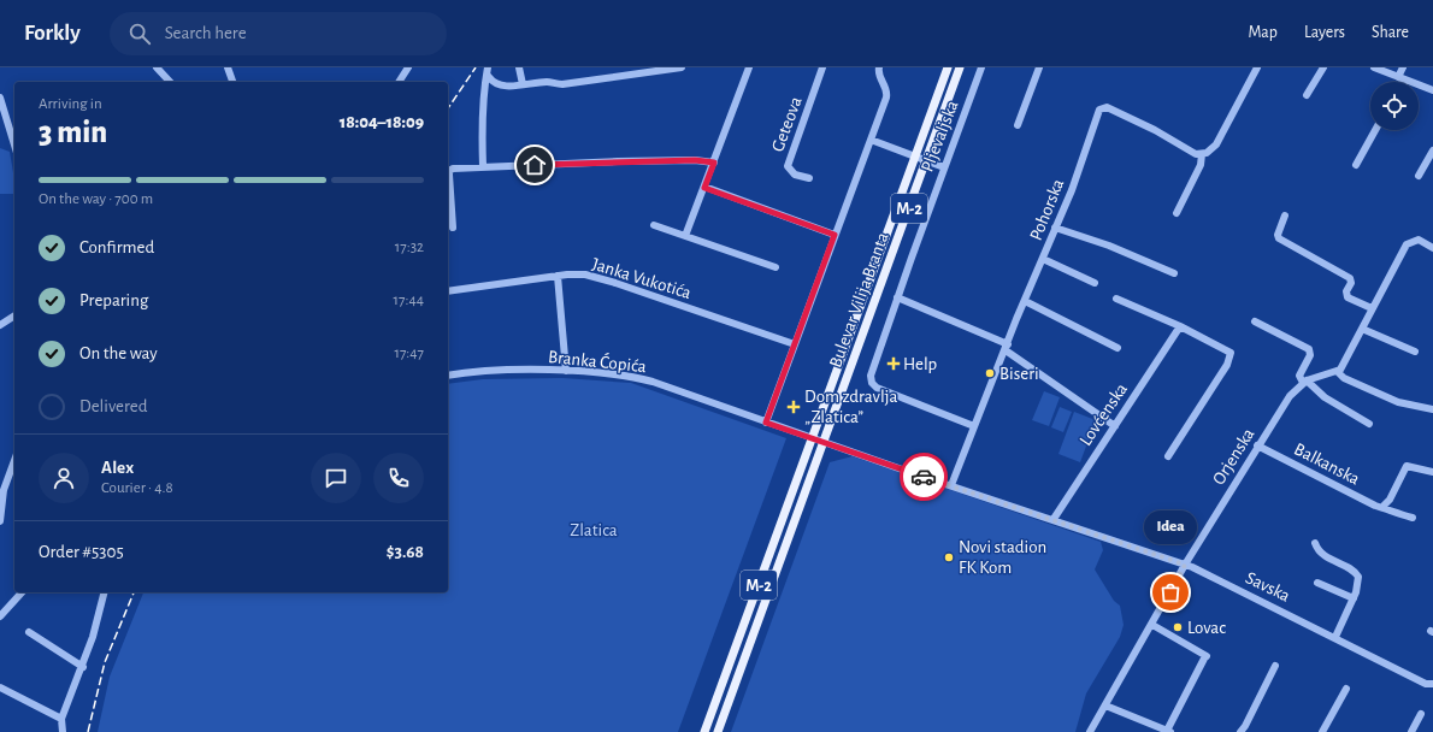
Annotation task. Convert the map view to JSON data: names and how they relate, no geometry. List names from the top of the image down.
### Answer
{
  "streets": {
    "main road": ["M-2", "Bulevar Vilija Branta"],
    "street": [
      "Geteova",
      "Pljevaljska",
      "Pohorska",
      "Janka Vukotića",
      "Branka Ćopića",
      "Lovćenska",
      "Orjenska",
      "Balkanska",
      "Savska"
    ]
  },
  "crossings": [
    ["Pljevaljska", "Pohorska"],
    ["Pohorska", "Branka Ćopića"],
    ["Bulevar Vilija Branta", "Branka Ćopića"],
    ["Branka Ćopića", "Lovćenska"],
    ["Branka Ćopića", "Savska"],
    ["Lovćenska", "Savska"],
    ["Orjenska", "Balkanska"],
    ["Orjenska", "Savska"]
  ],
  "parks": ["Zlatica"],
  "places": {
    "health": ["Help", "Dom zdravlja „Zlatica”"],
    "other": [
      "Biseri",
      "Novi stadion FK Kom",
      "Idea",
      "Lovac"
    ]
  },
  "page": {
    "header": "Forkly",
    "search": "Search here",
    "nav": ["Map", "Layers", "Share"],
    "heading": ["3 min", "Arriving in", "18:04–18:09"],
    "panel": [
      "Alex",
      "Courier · 4.8",
      "Order #5305",
      "$3.68"
    ],
    "bar": "On the way · 700 m",
    "list": [
      ["Confirmed", "17:32"],
      ["Preparing", "17:44"],
      ["On the way", "17:47"],
      "Delivered"
    ],
    "bubble": "Idea"
  }
}
